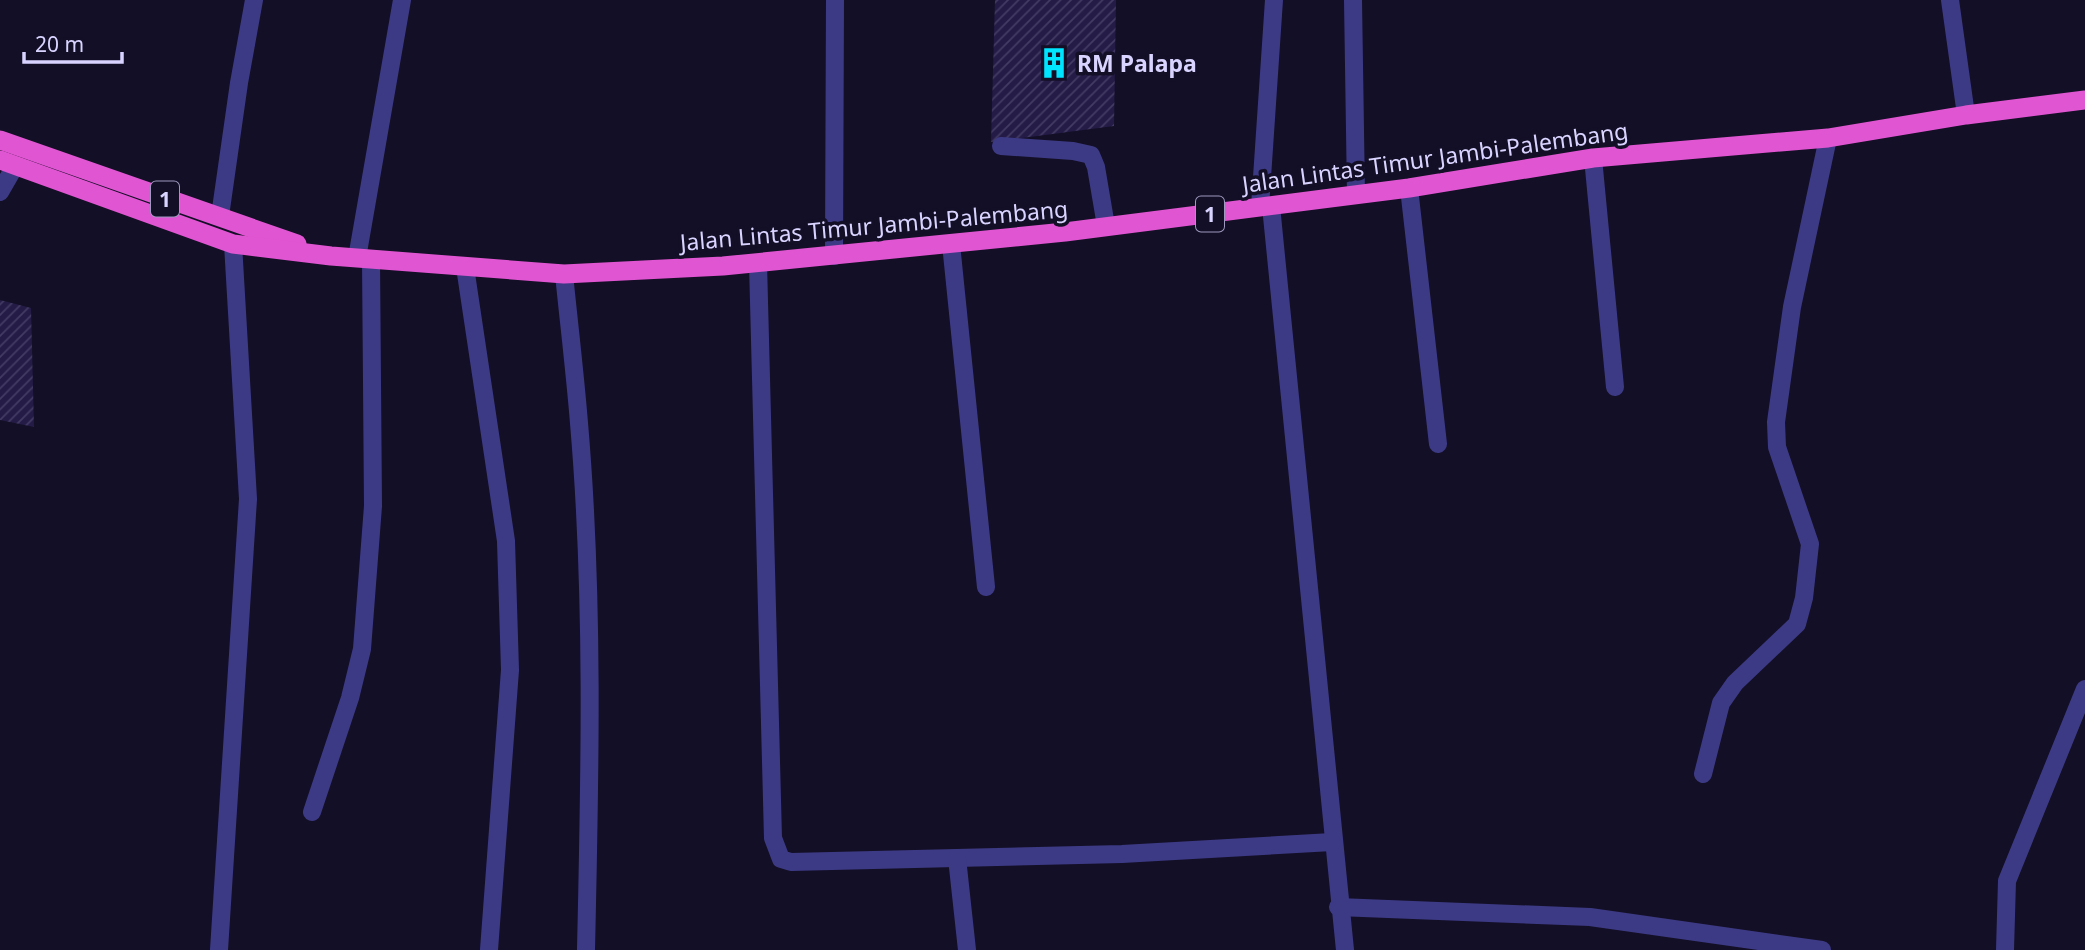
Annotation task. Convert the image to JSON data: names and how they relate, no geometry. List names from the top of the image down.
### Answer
{
  "streets": {
    "highway": ["Jalan Lintas Timur Jambi-Palembang", "1"]
  },
  "places": {
    "building": ["RM Palapa"]
  },
  "scale_bar": "20 m"
}
